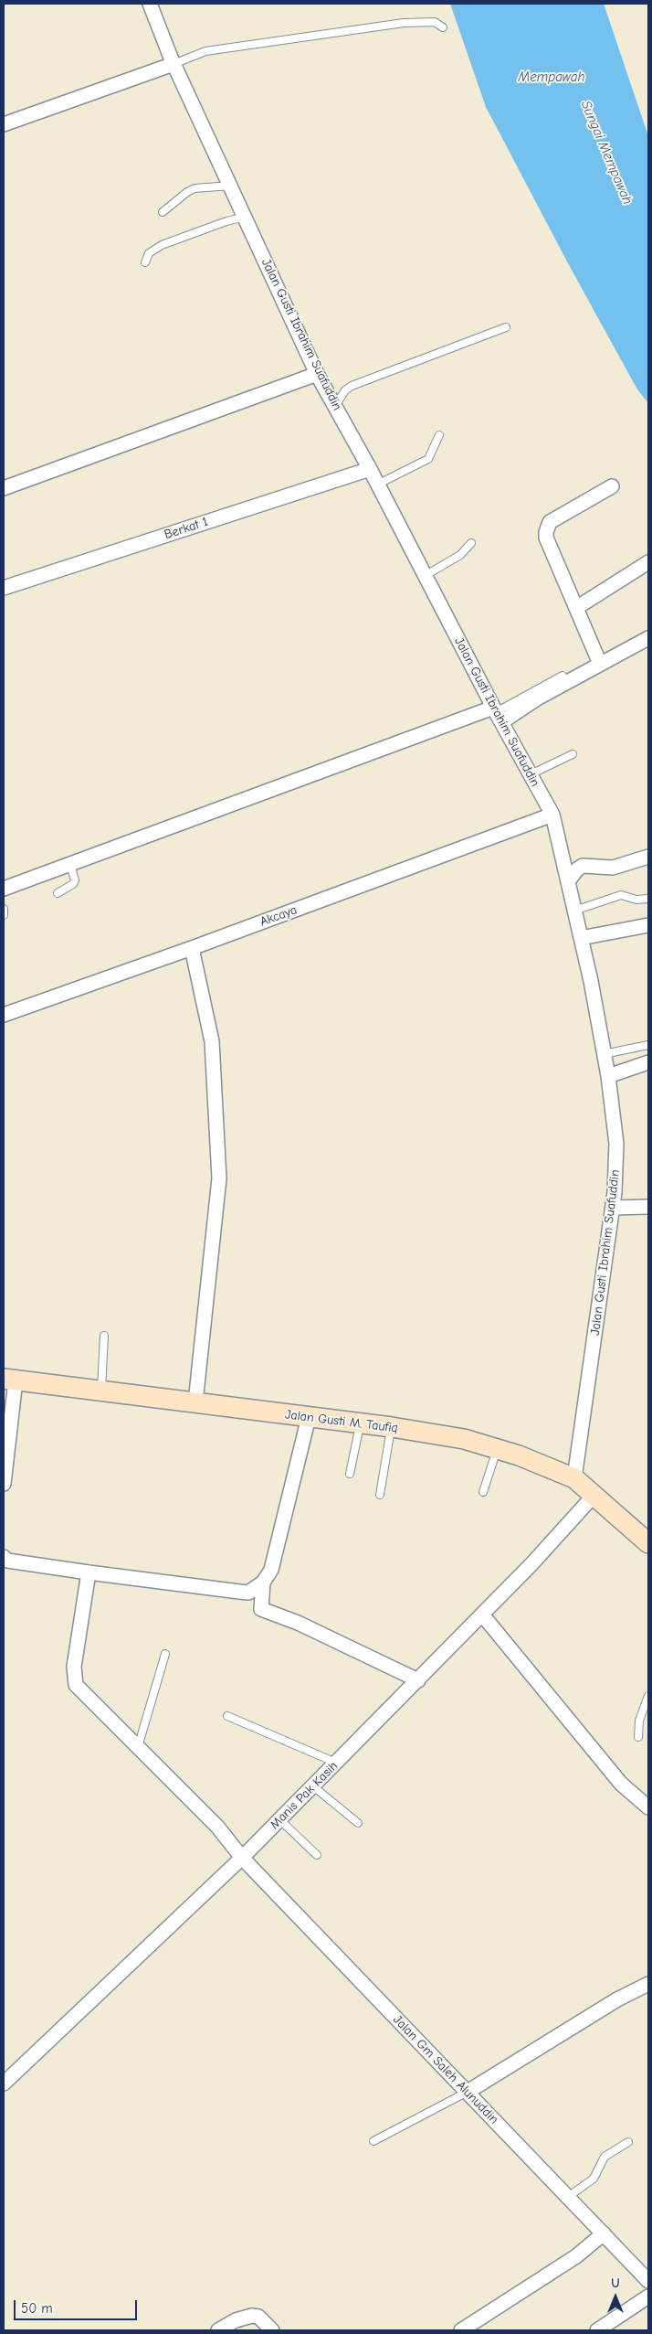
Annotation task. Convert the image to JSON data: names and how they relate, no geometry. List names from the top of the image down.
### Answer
{
  "streets": {
    "main road": ["Jalan Gusti M. Taufiq"],
    "street": [
      "Jalan Gusti Ibrahim Suafuddin",
      "Berkat 1",
      "Akcaya",
      "Manis Pak Kasih",
      "Jalan Gm Saleh Alunuddin"
    ]
  },
  "crossings": [
    ["Jalan Gusti Ibrahim Suafuddin", "Berkat 1"],
    ["Jalan Gusti Ibrahim Suafuddin", "Akcaya"],
    ["Jalan Gusti Ibrahim Suafuddin", "Jalan Gusti M. Taufiq"],
    ["Jalan Gusti M. Taufiq", "Manis Pak Kasih"],
    ["Manis Pak Kasih", "Jalan Gm Saleh Alunuddin"]
  ],
  "water": ["Mempawah", "Sungai Mempawah"],
  "scale_bar": "50 m",
  "north": "top"
}
